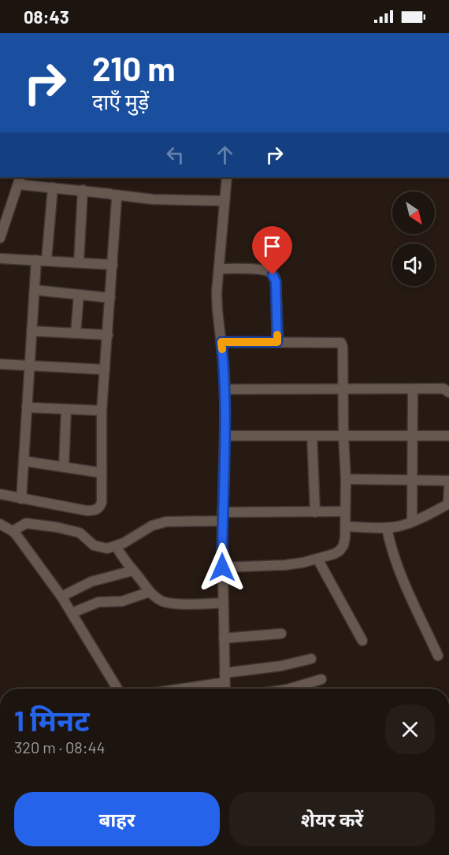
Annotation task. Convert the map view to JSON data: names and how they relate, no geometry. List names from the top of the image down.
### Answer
{
  "north": "bottom right",
  "page": {
    "status": "08:43",
    "turn": ["210 m", "दाएँ मुड़ें"],
    "heading": ["1 मिनट", "320 m · 08:44"],
    "buttons": ["बाहर", "शेयर करें"]
  }
}
